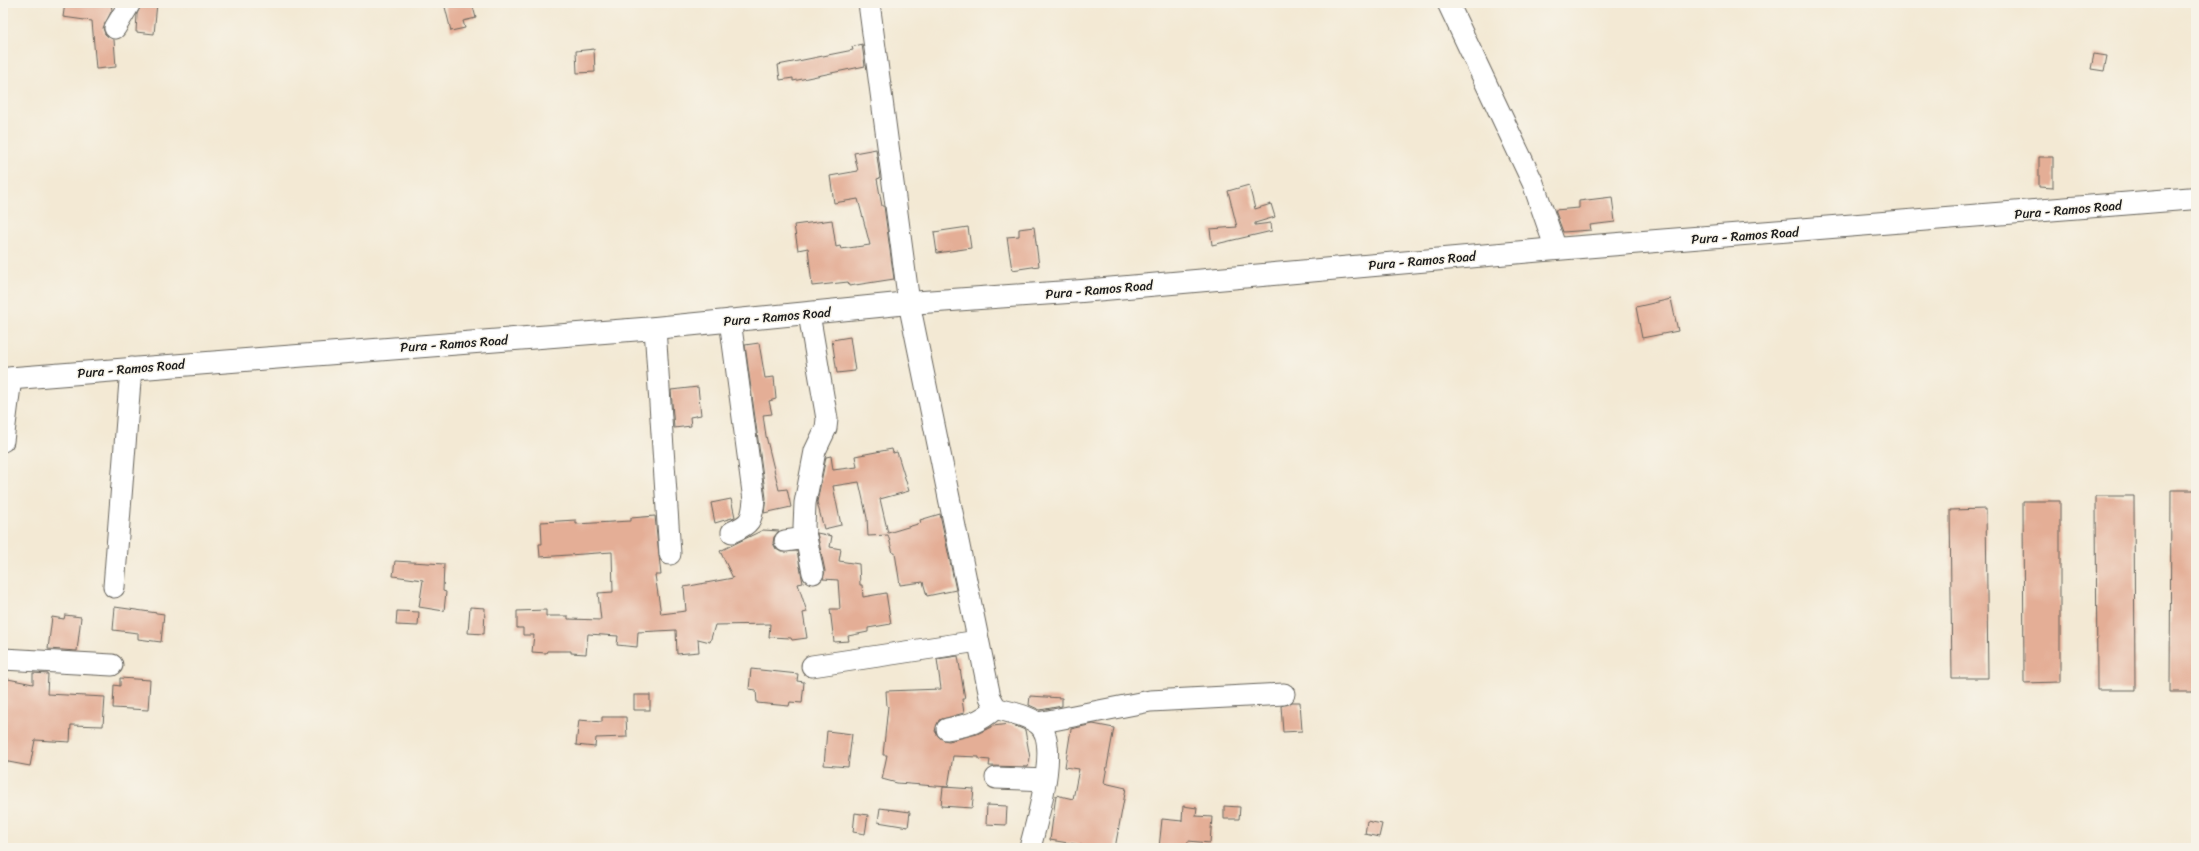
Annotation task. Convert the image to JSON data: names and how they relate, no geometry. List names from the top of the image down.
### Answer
{
  "streets": {
    "main road": ["Pura - Ramos Road"]
  }
}
